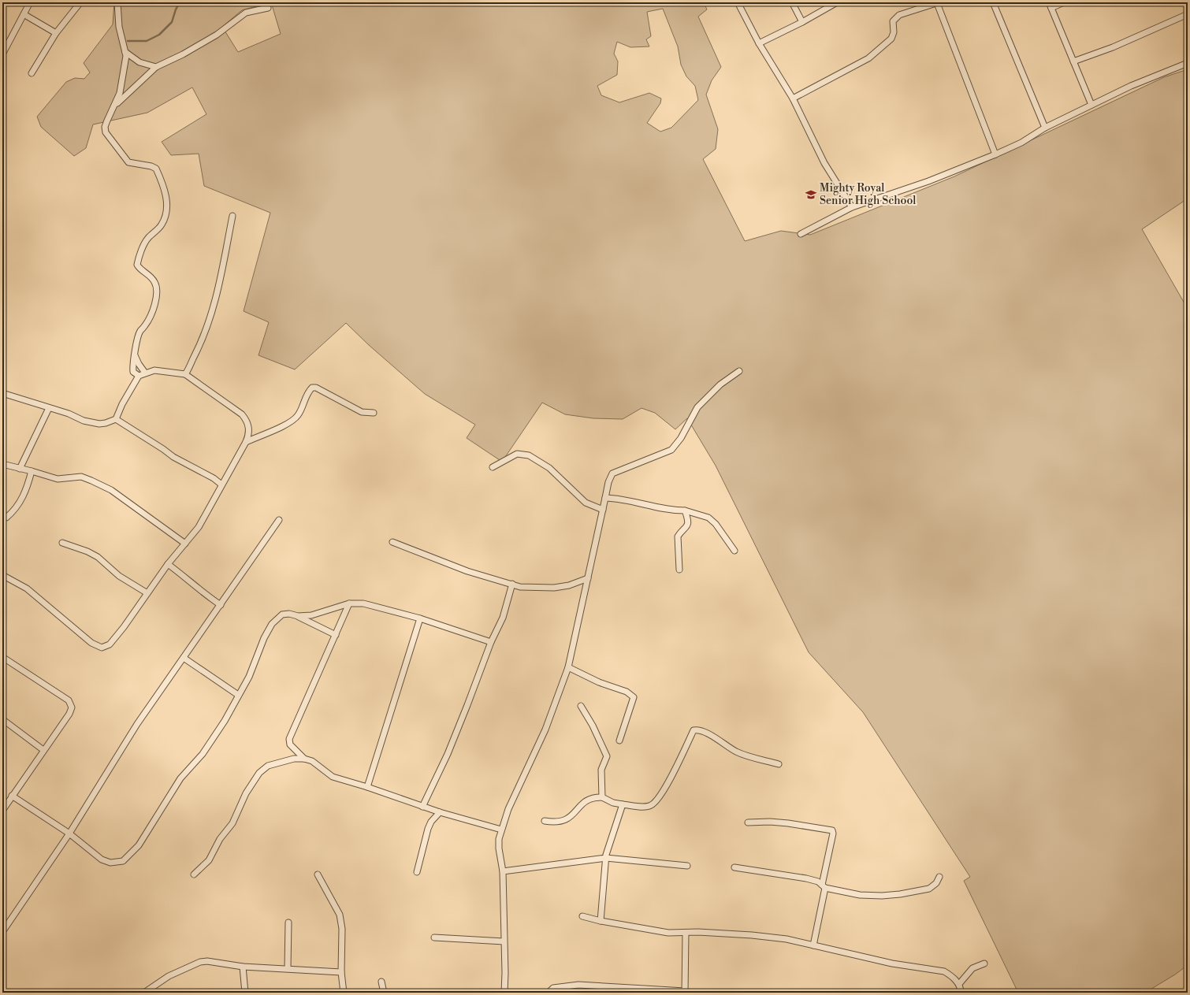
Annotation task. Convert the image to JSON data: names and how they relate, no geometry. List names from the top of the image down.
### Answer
{
  "places": {
    "school or university": ["Mighty Royal Senior High School"]
  }
}
